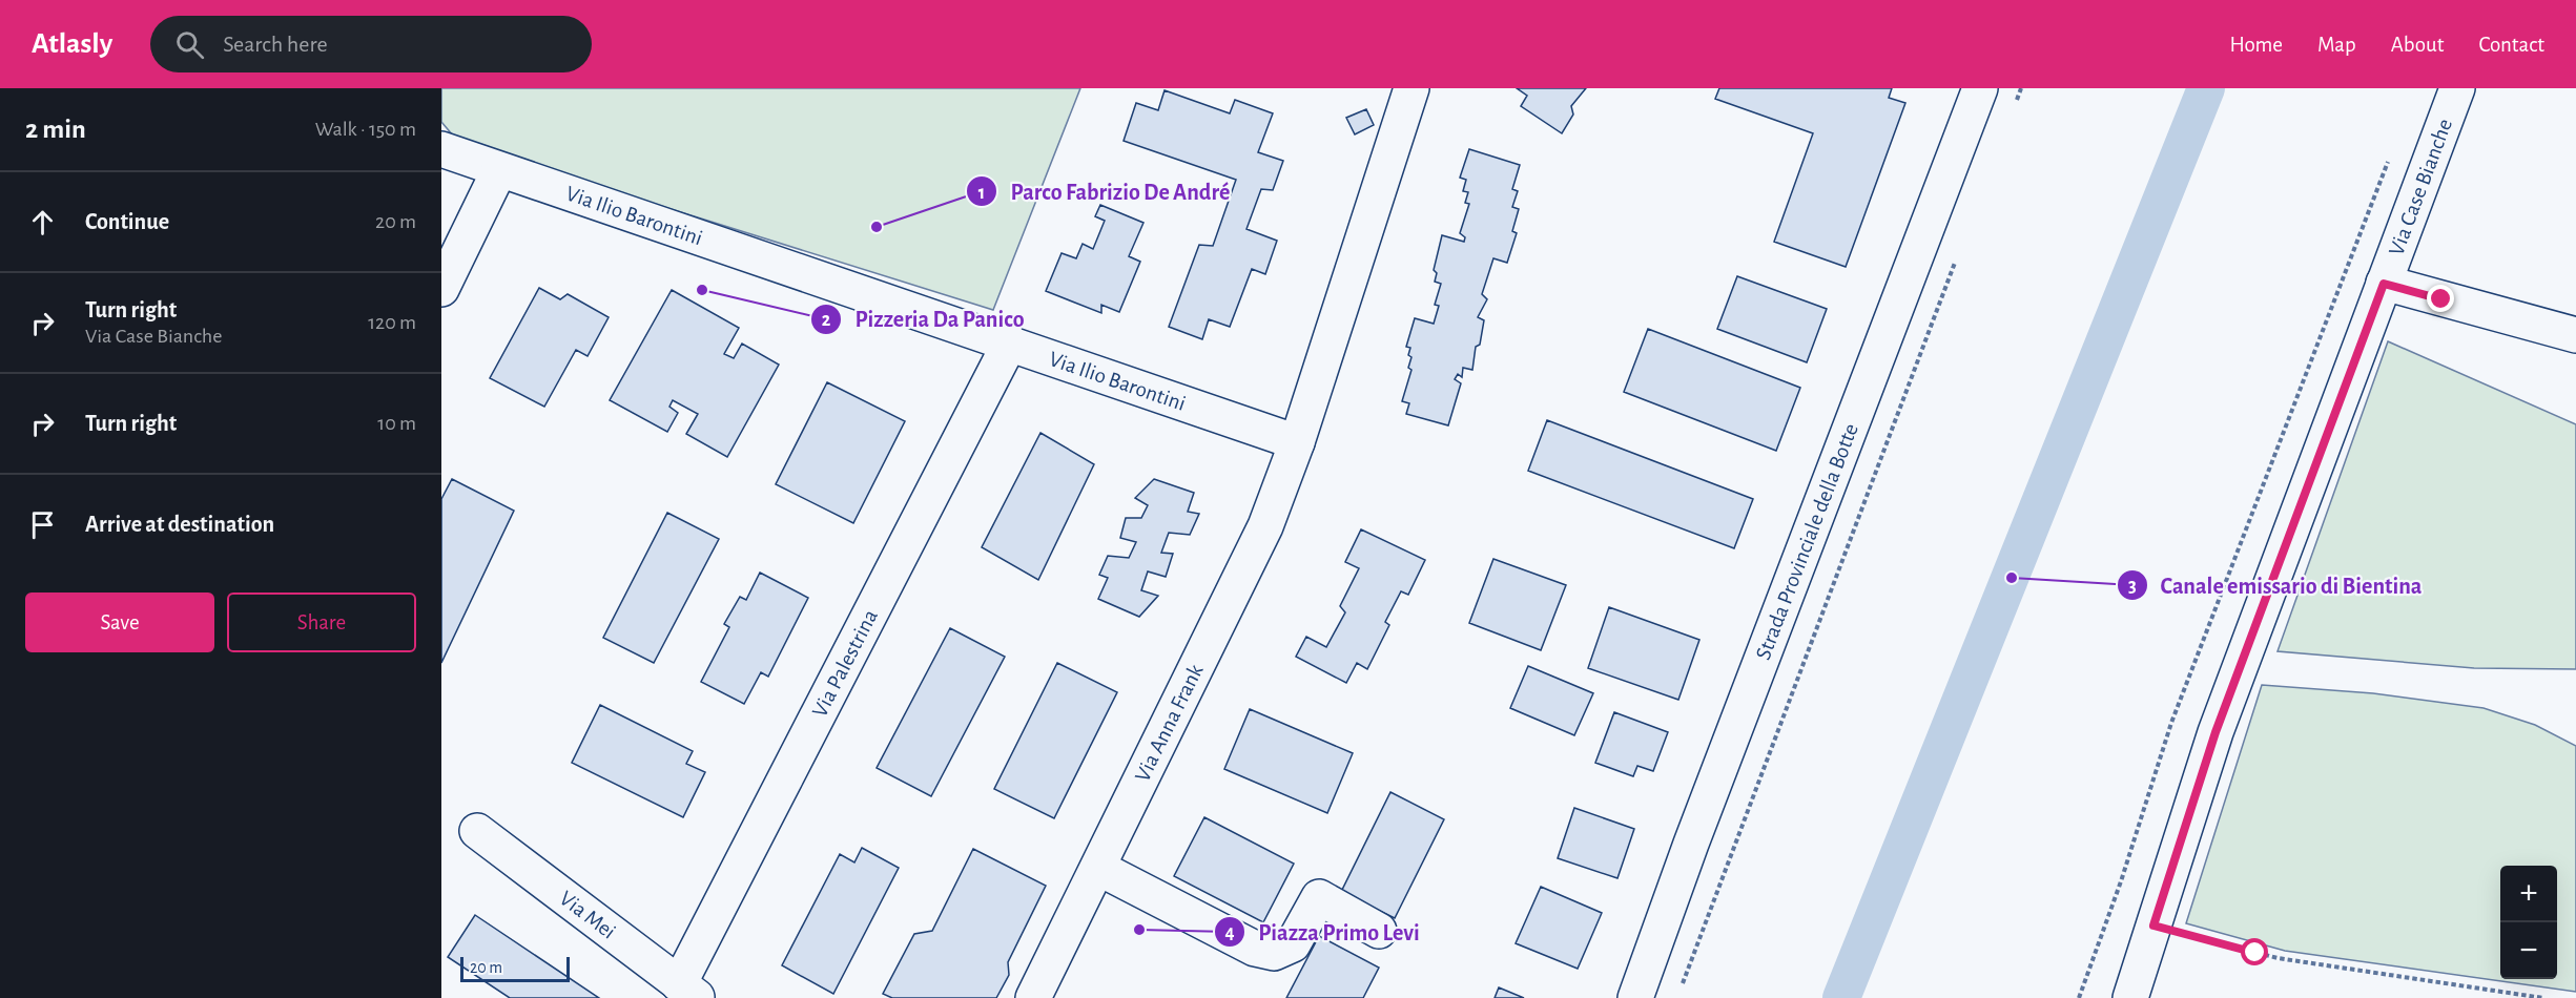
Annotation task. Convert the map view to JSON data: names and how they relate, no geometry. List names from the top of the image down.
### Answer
{
  "streets": {
    "street": [
      "Via Case Bianche",
      "Via Ilio Barontini",
      "Strada Provinciale della Botte",
      "Via Palestrina",
      "Via Anna Frank",
      "Via Mei"
    ]
  },
  "crossings": [
    ["Via Ilio Barontini", "Via Palestrina"],
    ["Via Ilio Barontini", "Via Anna Frank"],
    ["Via Palestrina", "Via Mei"]
  ],
  "places": [
    "Parco Fabrizio De André",
    "Pizzeria Da Panico",
    "Canale emissario di Bientina",
    "Piazza Primo Levi"
  ],
  "scale_bar": "20 m",
  "page": {
    "header": "Atlasly",
    "search": "Search here",
    "nav": [
      "Home",
      "Map",
      "About",
      "Contact"
    ],
    "heading": ["2 min", "Walk · 150 m"],
    "list": [
      ["Continue", "20 m"],
      ["Turn right", "Via Case Bianche", "120 m"],
      ["Turn right", "10 m"],
      "Arrive at destination"
    ],
    "buttons": ["Save", "Share"],
    "map_buttons": ["+", "−"],
    "scale": "20 m"
  }
}
